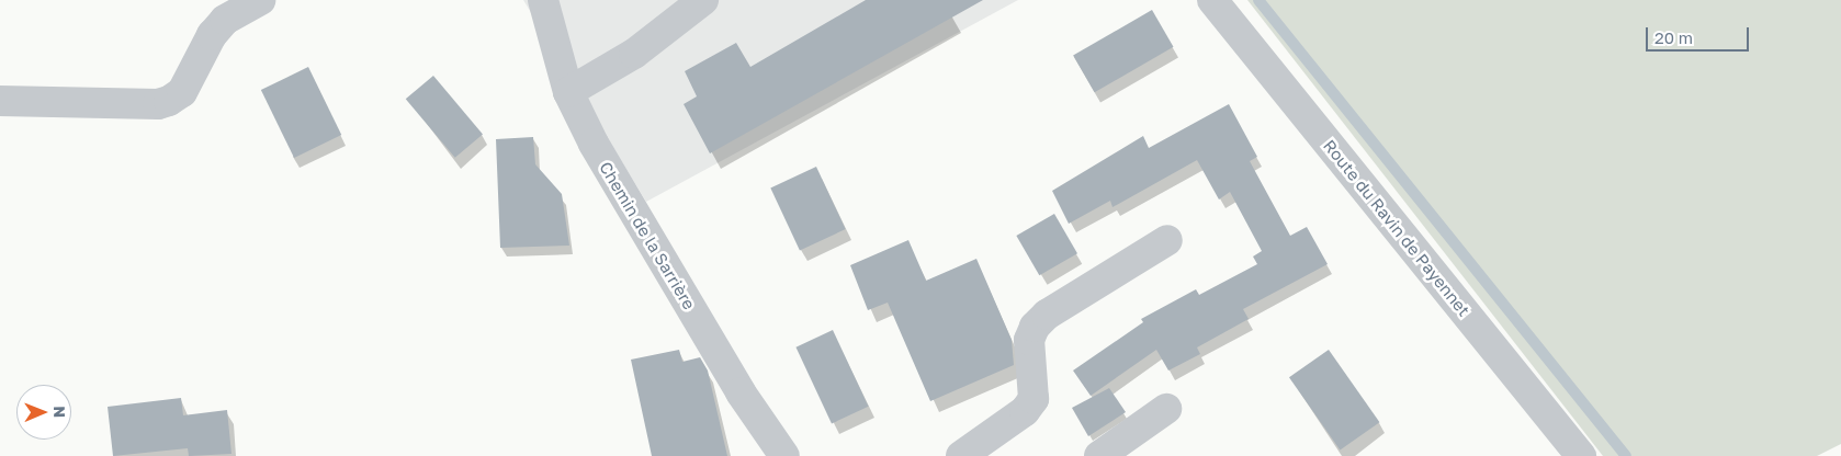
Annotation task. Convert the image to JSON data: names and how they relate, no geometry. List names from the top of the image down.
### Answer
{
  "streets": {
    "street": ["Route du Ravin de Payennet", "Chemin de la Sarrière"]
  },
  "scale_bar": "20 m",
  "north": "right"
}
